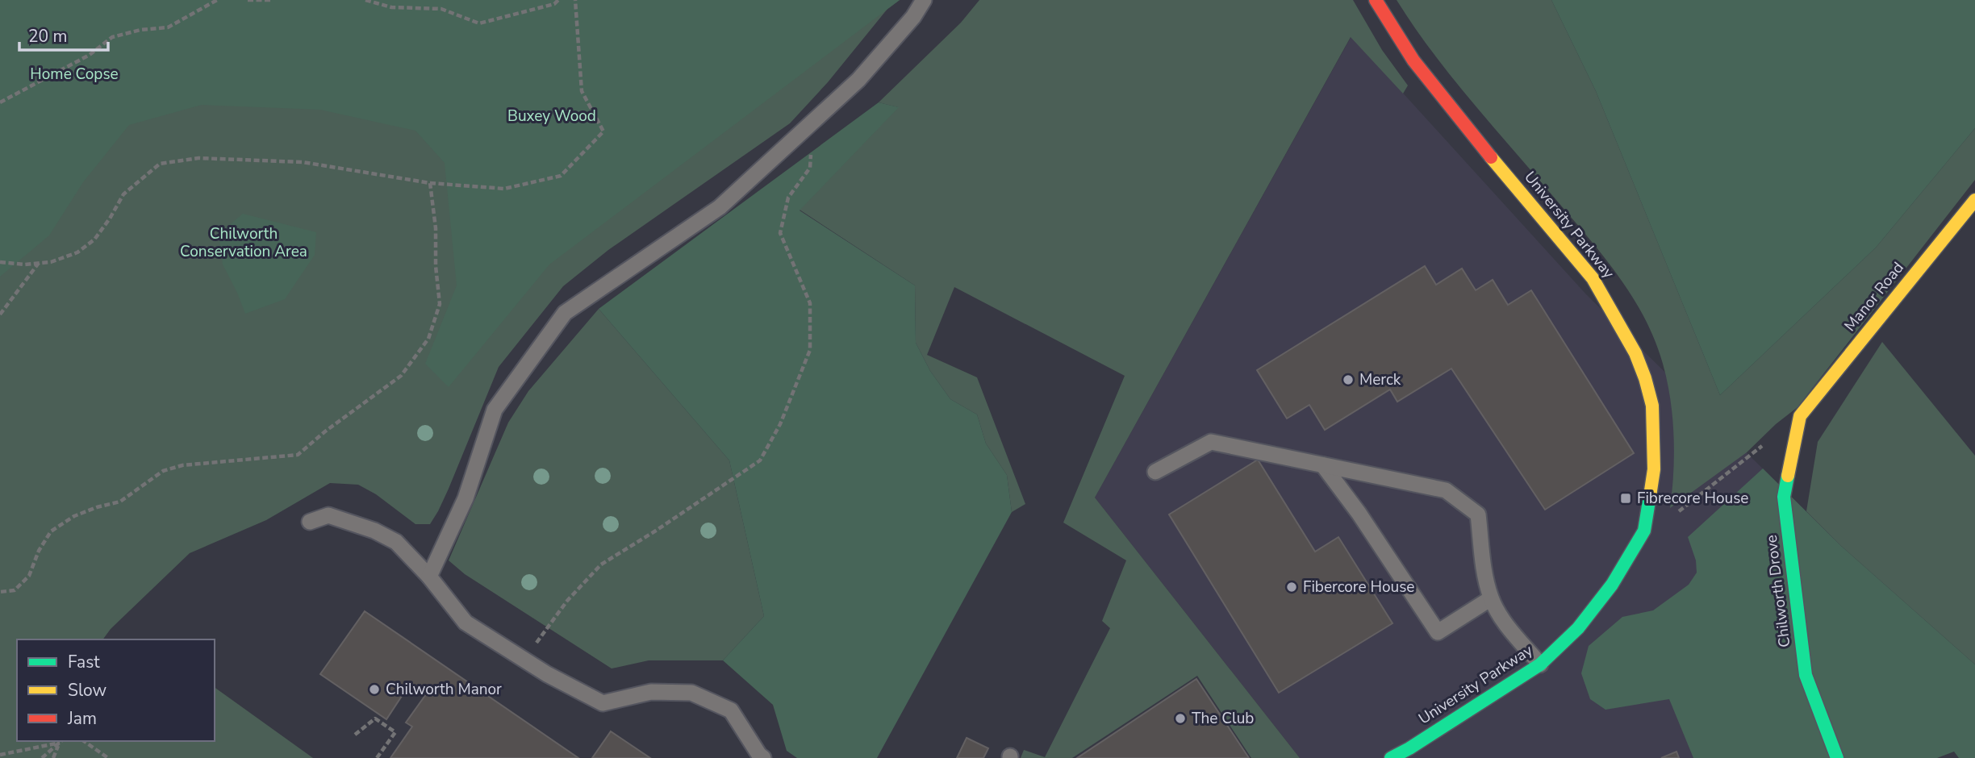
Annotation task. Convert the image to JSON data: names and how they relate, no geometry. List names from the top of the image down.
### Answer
{
  "streets": {
    "street": ["University Parkway", "Manor Road", "Chilworth Drove"]
  },
  "crossings": [
    ["Manor Road", "Chilworth Drove"]
  ],
  "parks": ["Home Copse", "Buxey Wood", "Chilworth Conservation Area"],
  "places": {
    "other": [
      "Merck",
      "Fibercore House",
      "Chilworth Manor",
      "The Club"
    ],
    "transit": ["Fibrecore House"]
  },
  "legend": ["Fast", "Slow", "Jam"],
  "scale_bar": "20 m"
}
